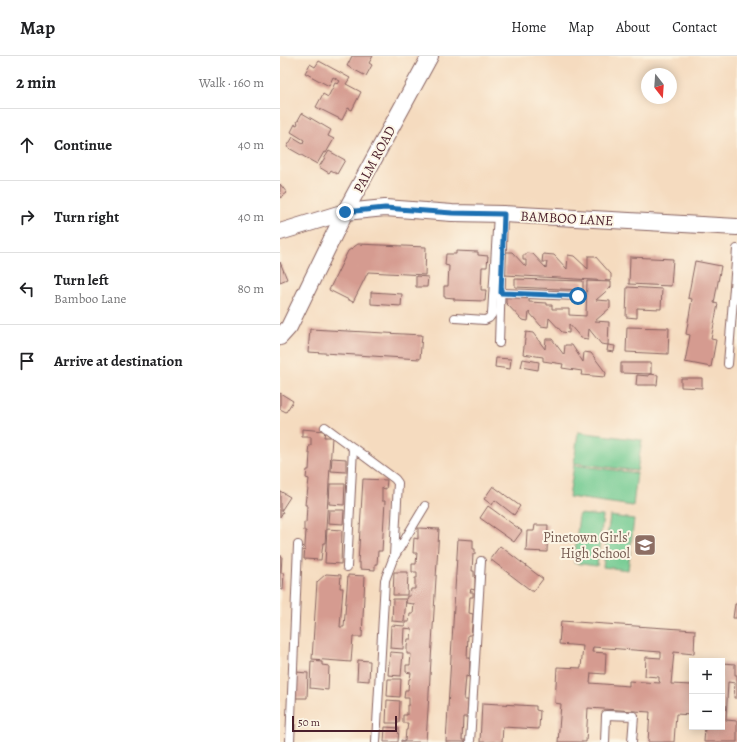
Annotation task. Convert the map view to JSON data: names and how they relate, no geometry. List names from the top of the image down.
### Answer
{
  "streets": {
    "street": ["PALM ROAD", "BAMBOO LANE"]
  },
  "crossings": [
    ["PALM ROAD", "BAMBOO LANE"]
  ],
  "places": {
    "school or university": ["Pinetown Girls' High School"]
  },
  "scale_bar": "50 m",
  "north": "bottom",
  "page": {
    "header": "Map",
    "nav": [
      "Home",
      "Map",
      "About",
      "Contact"
    ],
    "heading": ["2 min", "Walk · 160 m"],
    "list": [
      ["Continue", "40 m"],
      ["Turn right", "40 m"],
      ["Turn left", "Bamboo Lane", "80 m"],
      "Arrive at destination"
    ],
    "map_buttons": ["+", "−"],
    "scale": "50 m"
  }
}
